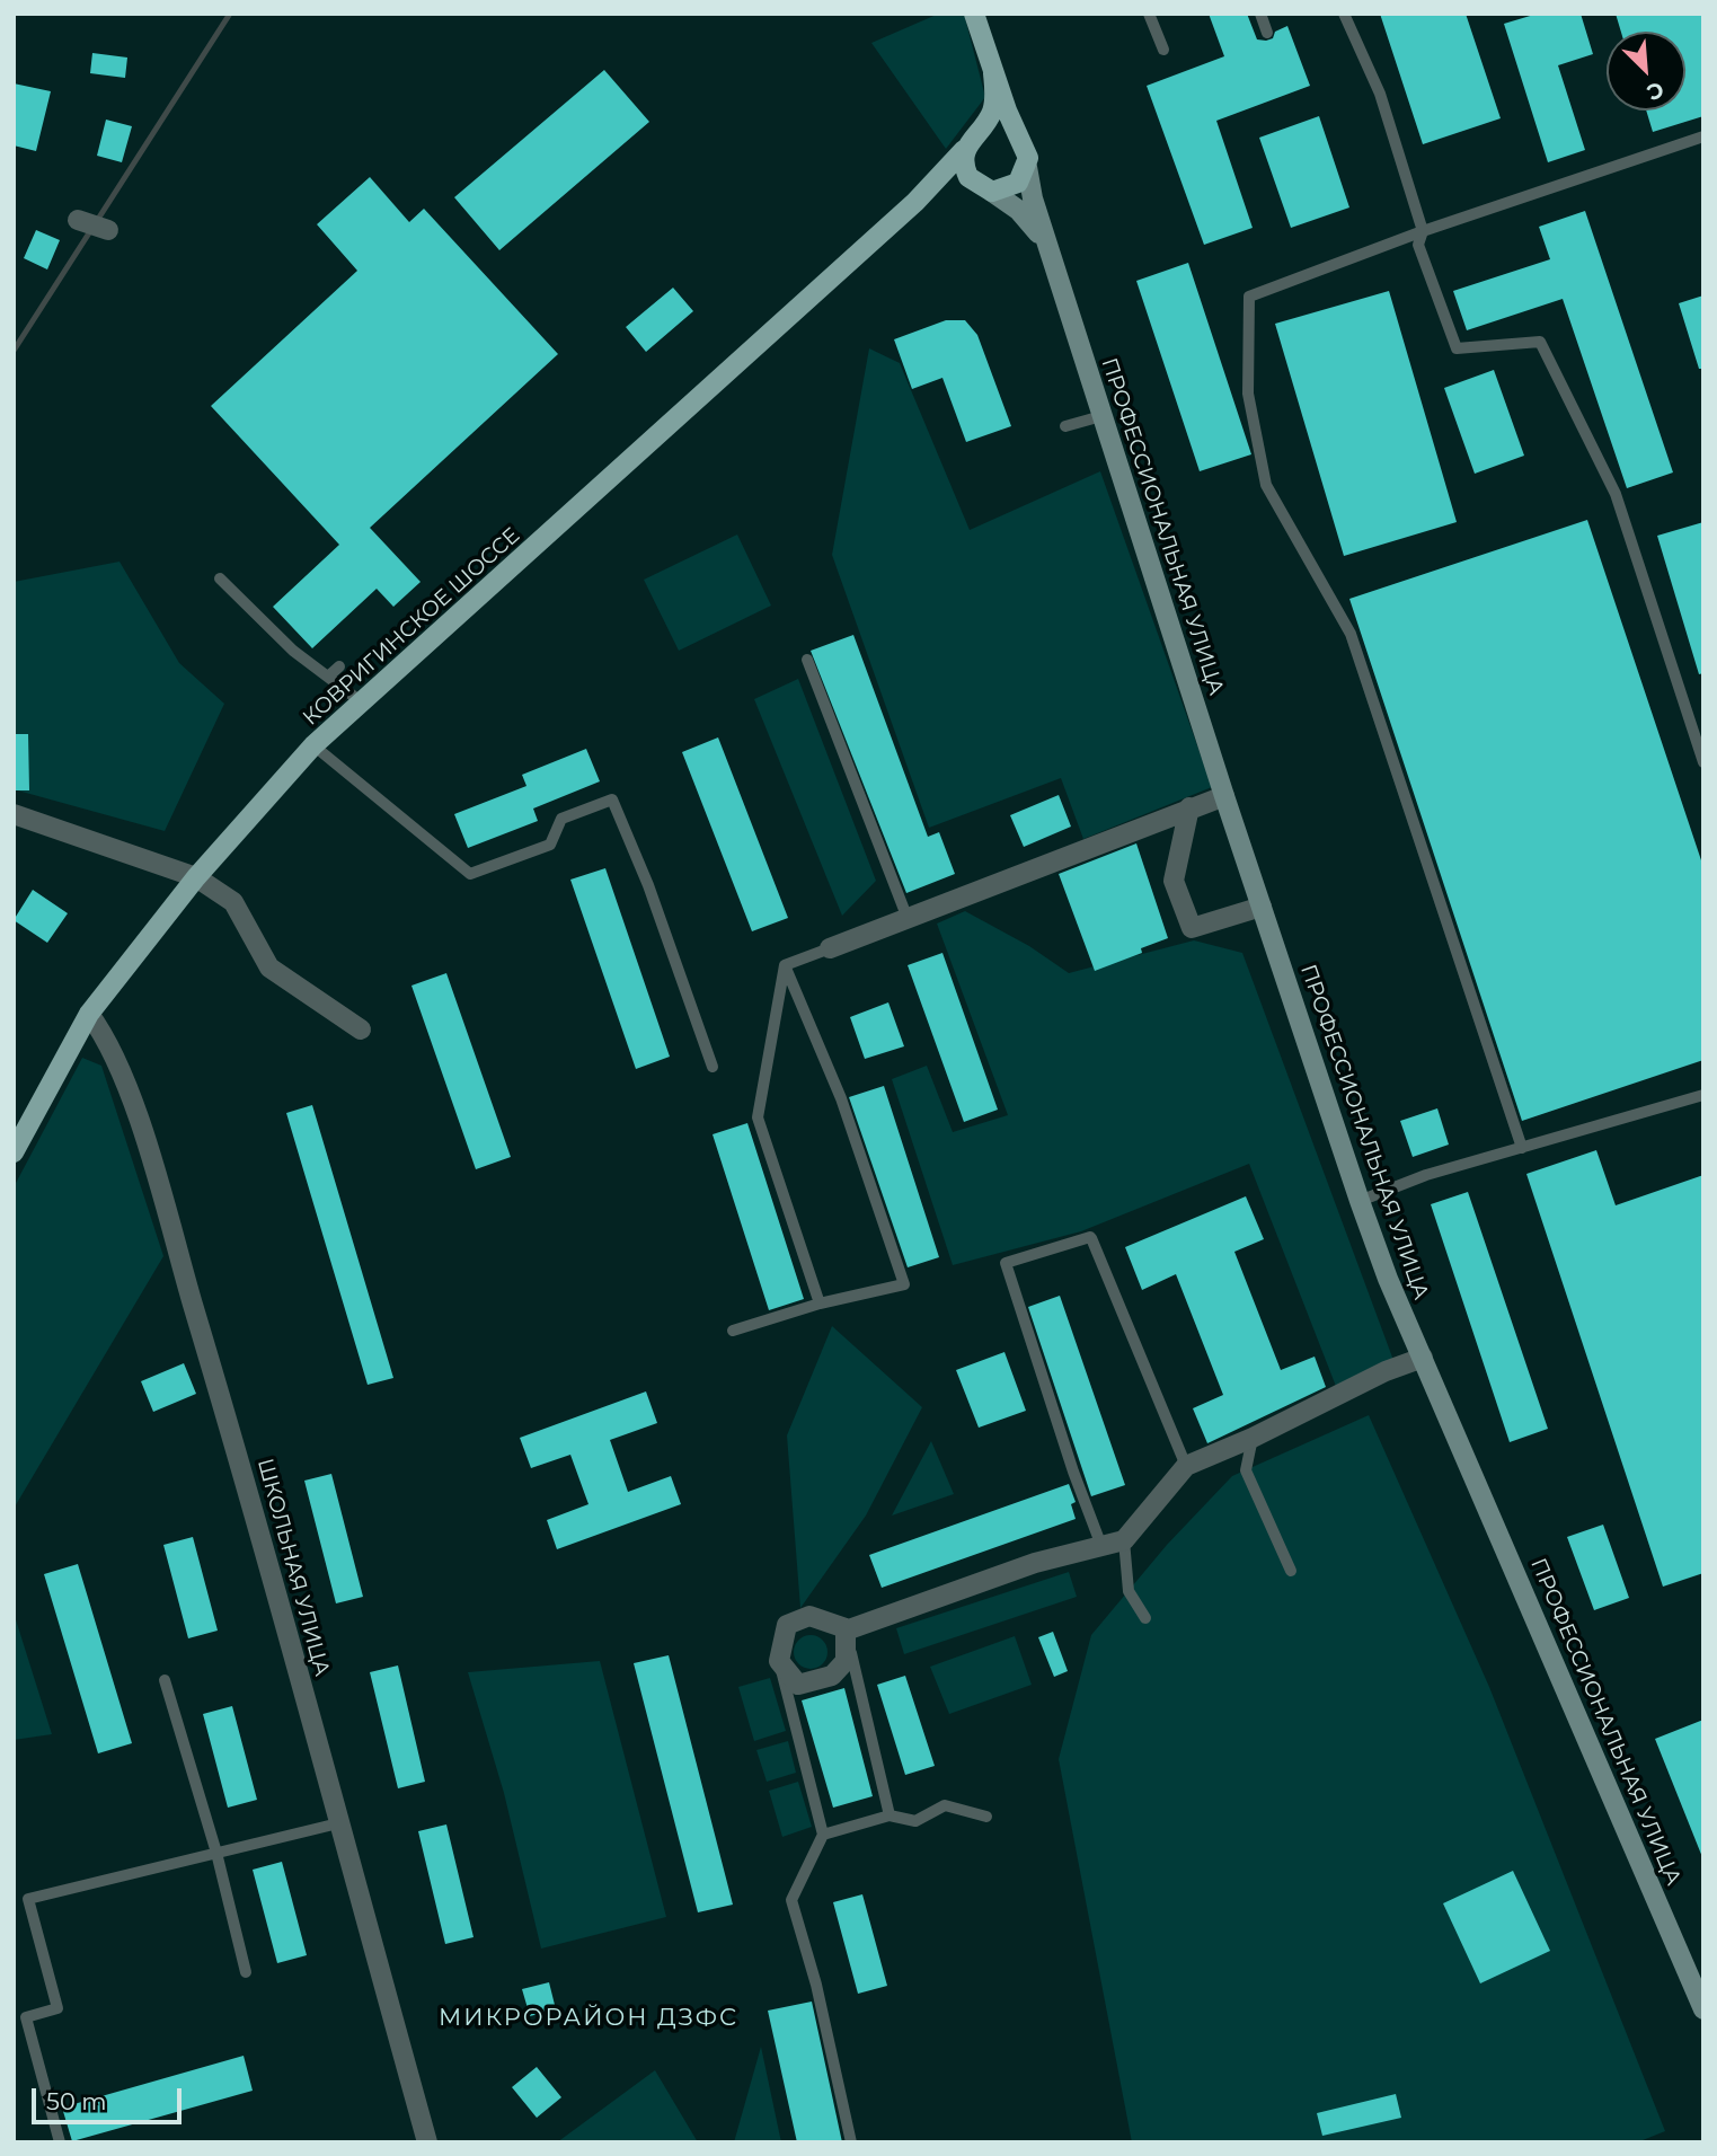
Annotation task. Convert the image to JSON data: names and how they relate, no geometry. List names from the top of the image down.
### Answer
{
  "streets": {
    "main road": ["ПРОФЕССИОНАЛЬНАЯ УЛИЦА", "КОВРИГИНСКОЕ ШОССЕ"],
    "street": ["ШКОЛЬНАЯ УЛИЦА"]
  },
  "crossings": [
    ["ПРОФЕССИОНАЛЬНАЯ УЛИЦА", "КОВРИГИНСКОЕ ШОССЕ"],
    ["КОВРИГИНСКОЕ ШОССЕ", "ШКОЛЬНАЯ УЛИЦА"]
  ],
  "districts": ["МИКРОРАЙОН ДЗФС"],
  "scale_bar": "50 m",
  "north": "bottom right"
}
